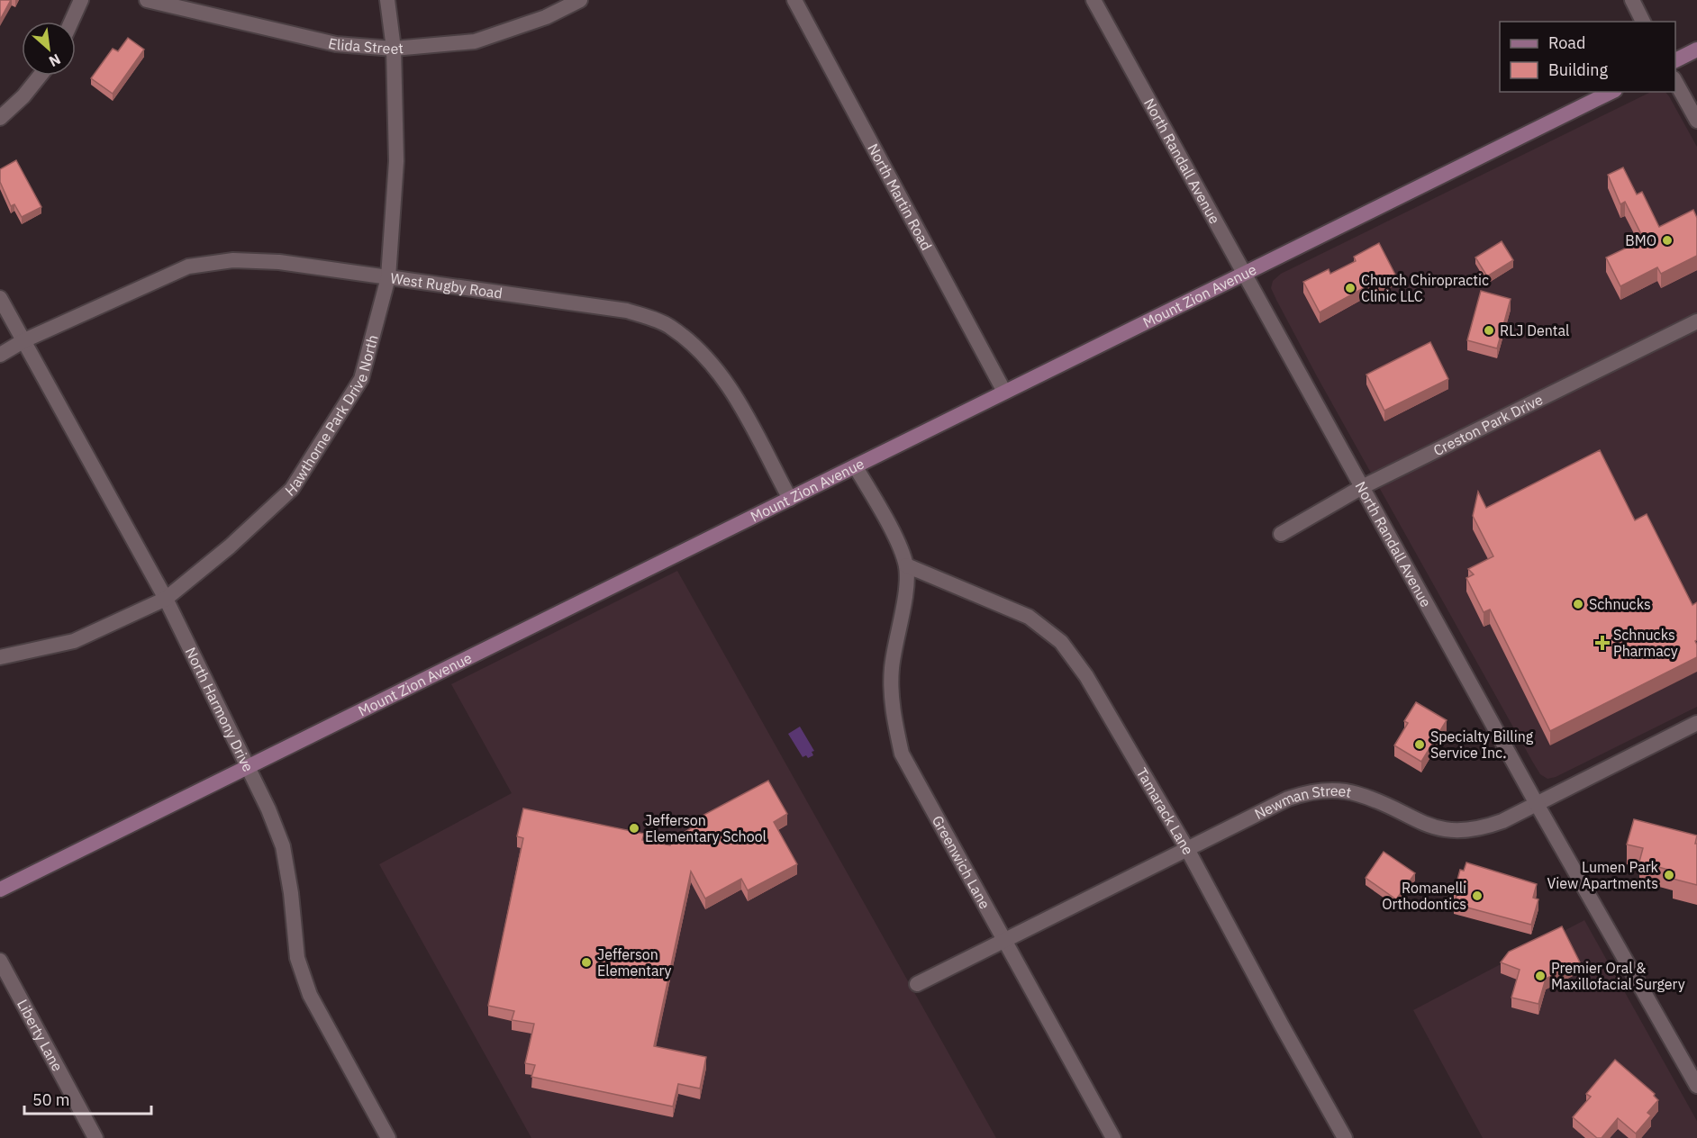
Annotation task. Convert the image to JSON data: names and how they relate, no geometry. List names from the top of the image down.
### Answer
{
  "streets": {
    "main road": ["Mount Zion Avenue"],
    "street": [
      "Elida Street",
      "North Randall Avenue",
      "North Martin Road",
      "West Rugby Road",
      "Hawthorne Park Drive North",
      "Creston Park Drive",
      "North Harmony Drive",
      "Newman Street",
      "Tamarack Lane",
      "Greenwich Lane",
      "Liberty Lane"
    ]
  },
  "crossings": [
    ["Elida Street", "Hawthorne Park Drive North"],
    ["North Randall Avenue", "Mount Zion Avenue"],
    ["North Randall Avenue", "Creston Park Drive"],
    ["North Randall Avenue", "Newman Street"],
    ["North Martin Road", "Mount Zion Avenue"],
    ["West Rugby Road", "Mount Zion Avenue"],
    ["West Rugby Road", "Hawthorne Park Drive North"],
    ["West Rugby Road", "North Harmony Drive"],
    ["Mount Zion Avenue", "North Harmony Drive"],
    ["Hawthorne Park Drive North", "North Harmony Drive"],
    ["Newman Street", "Tamarack Lane"],
    ["Newman Street", "Greenwich Lane"],
    ["Tamarack Lane", "Greenwich Lane"]
  ],
  "places": {
    "other": [
      "BMO",
      "Church Chiropractic Clinic LLC",
      "RLJ Dental",
      "Schnucks",
      "Specialty Billing Service Inc.",
      "Jefferson Elementary School",
      "Lumen Park View Apartments",
      "Romanelli Orthodontics",
      "Jefferson Elementary",
      "Premier Oral & Maxillofacial Surgery"
    ],
    "health": ["Schnucks Pharmacy"]
  },
  "legend": ["Road", "Building"],
  "scale_bar": "50 m",
  "north": "bottom right"
}
